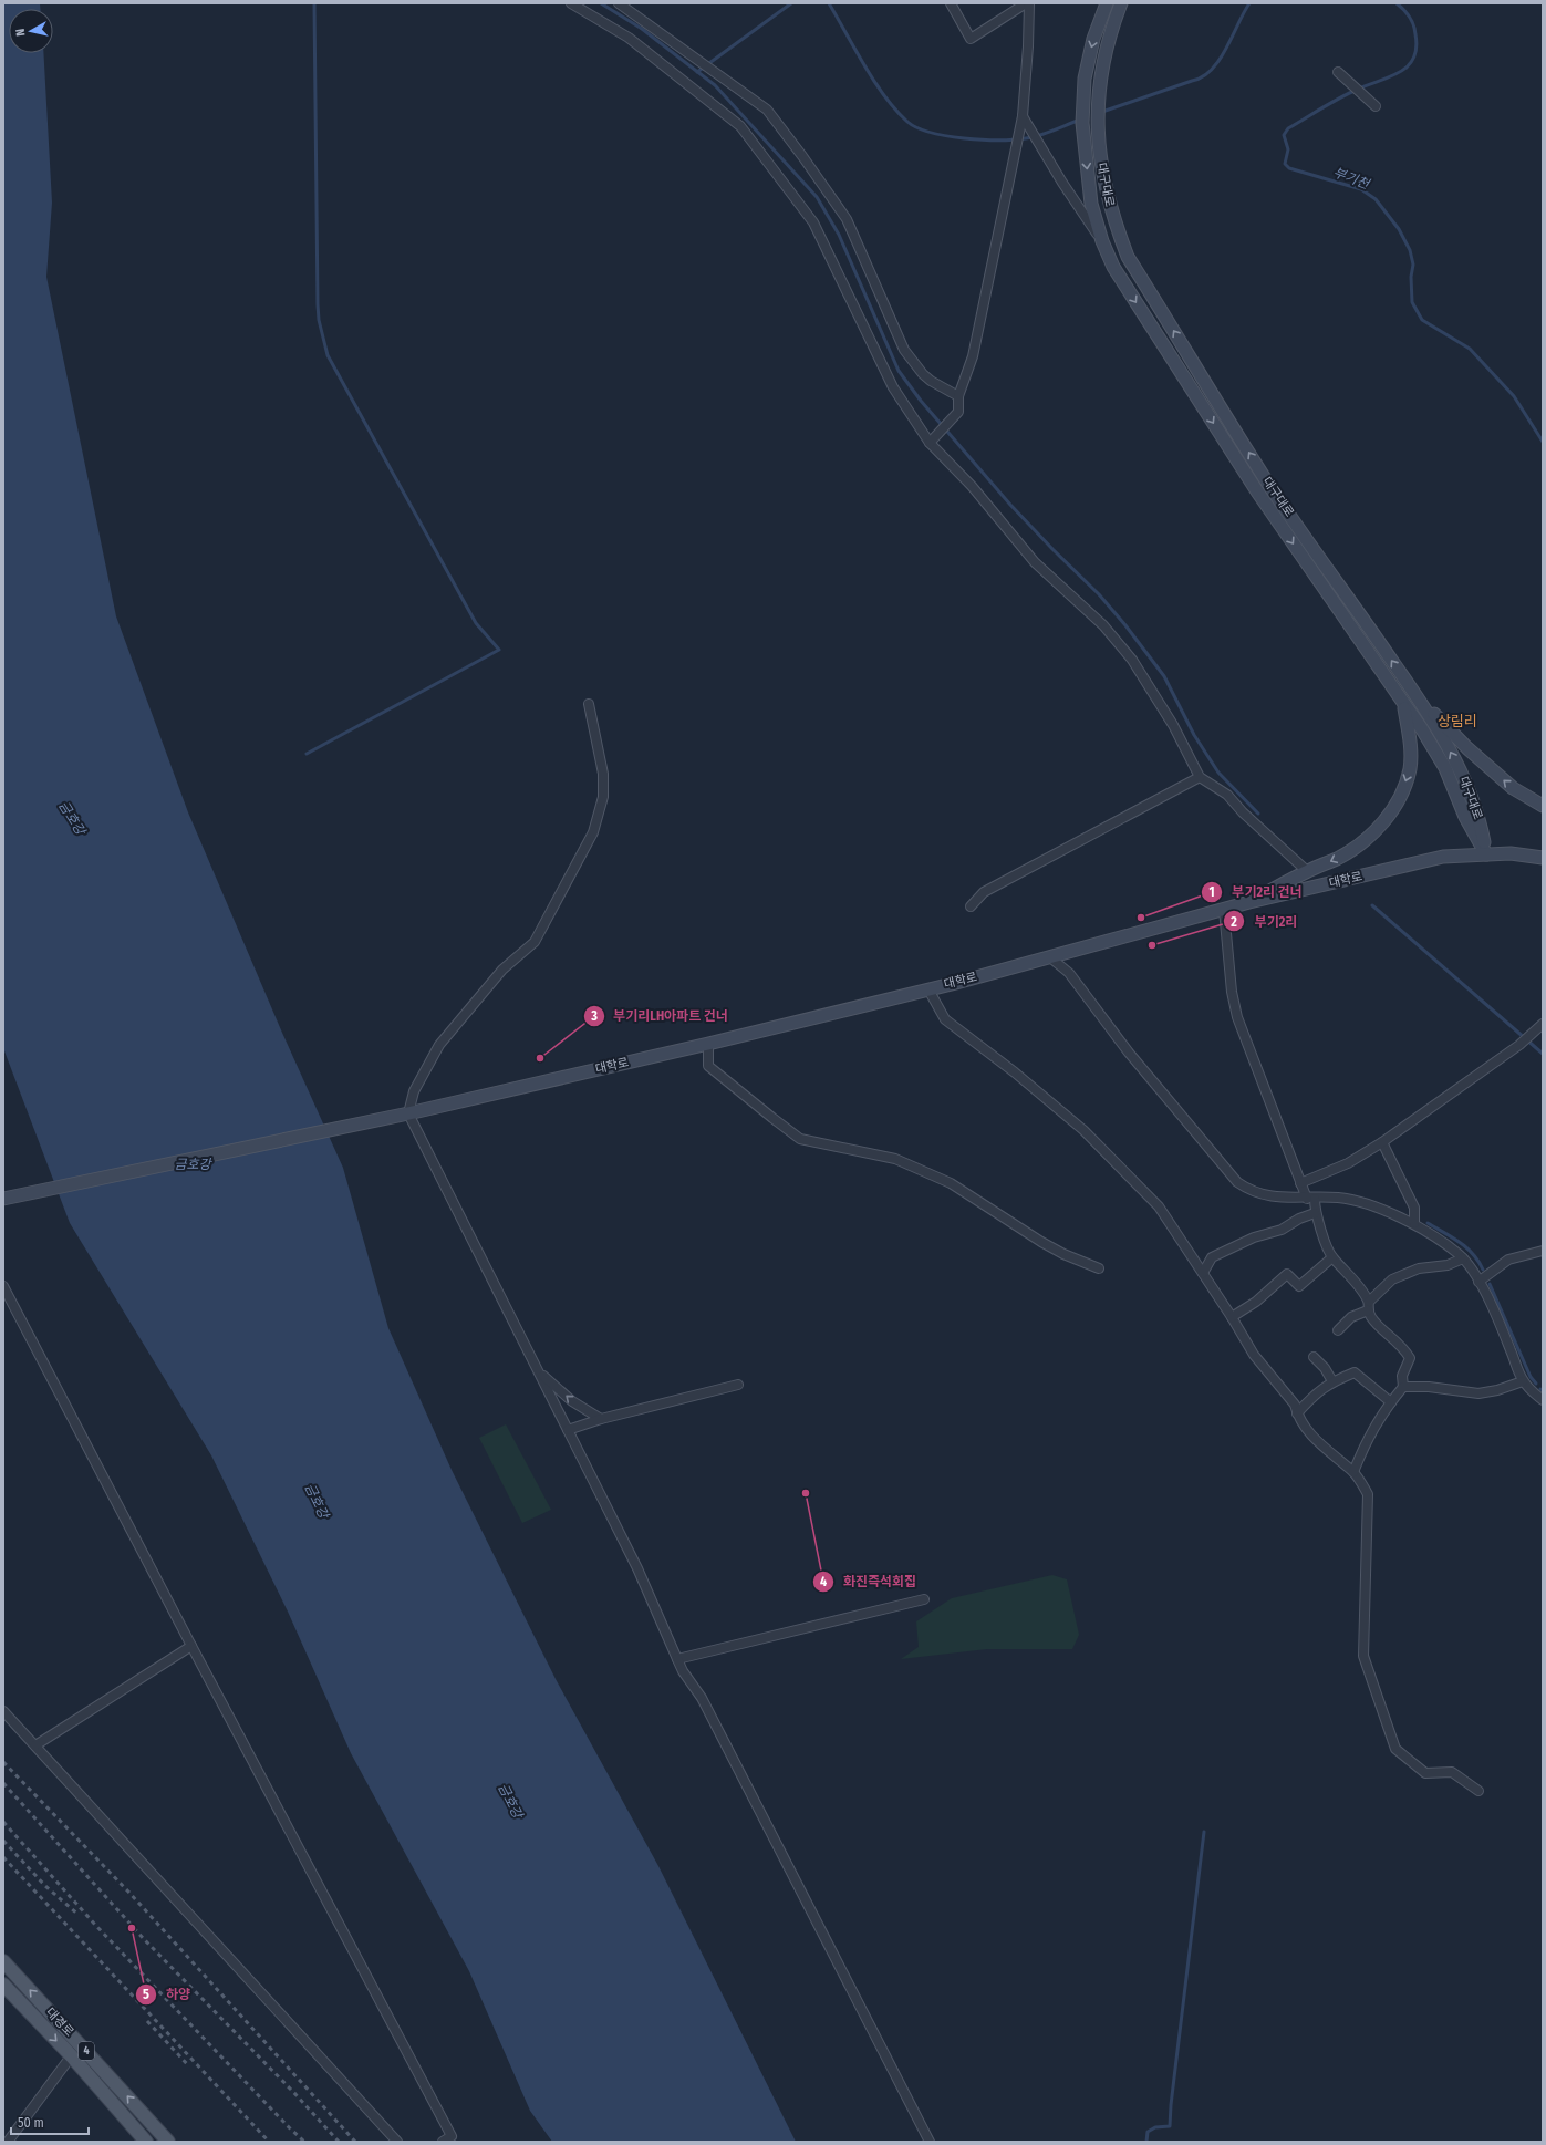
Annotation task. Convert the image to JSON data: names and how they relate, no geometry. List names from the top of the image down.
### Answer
{
  "streets": {
    "main road": [
      "대구대로",
      "대학로",
      "대경로",
      "4"
    ]
  },
  "crossings": [
    ["대구대로", "대학로"]
  ],
  "districts": ["상림리"],
  "water": ["부기천", "금호강"],
  "places": [
    "부기2리 건너",
    "부기2리",
    "부기리LH아파트 건너",
    "화진즉석회집",
    "하양"
  ],
  "scale_bar": "50 m",
  "north": "left"
}
